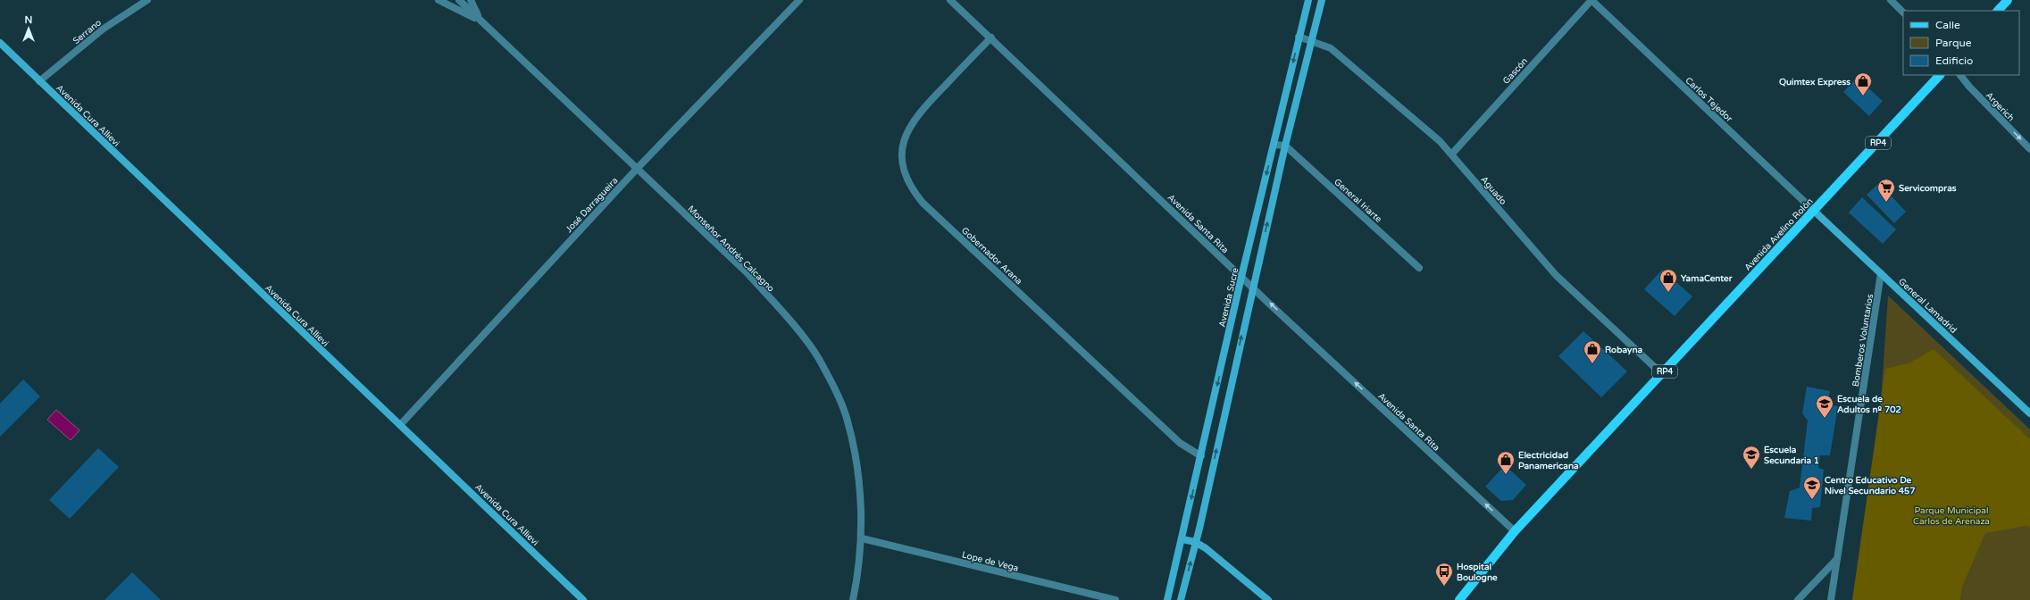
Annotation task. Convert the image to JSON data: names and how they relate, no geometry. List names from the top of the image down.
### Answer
{
  "streets": {
    "main road": [
      "Avenida Cura Allievi",
      "RP4",
      "Avenida Avelino Rolón",
      "Avenida Sucre",
      "General Lamadrid"
    ],
    "street": [
      "Serrano",
      "Gascón",
      "Carlos Tejedor",
      "Argerich",
      "Aguado",
      "General Iriarte",
      "José Darragueira",
      "Avenida Santa Rita",
      "Monseñor Andrés Calcagno",
      "Gobernador Arana",
      "Bomberos Voluntarios",
      "Lope de Vega"
    ]
  },
  "crossings": [
    ["Serrano", "Avenida Cura Allievi"],
    ["Gascón", "Carlos Tejedor"],
    ["Gascón", "Aguado"],
    ["Carlos Tejedor", "Avenida Avelino Rolón"],
    ["Carlos Tejedor", "General Lamadrid"],
    ["Avenida Cura Allievi", "José Darragueira"],
    ["Aguado", "Avenida Avelino Rolón"],
    ["Aguado", "Avenida Sucre"],
    ["José Darragueira", "Monseñor Andrés Calcagno"],
    ["Avenida Santa Rita", "Avenida Avelino Rolón"],
    ["Avenida Santa Rita", "Gobernador Arana"],
    ["Avenida Santa Rita", "Avenida Sucre"],
    ["Avenida Avelino Rolón", "General Lamadrid"],
    ["Monseñor Andrés Calcagno", "Lope de Vega"],
    ["Gobernador Arana", "Avenida Sucre"],
    ["General Lamadrid", "Bomberos Voluntarios"]
  ],
  "one_way": ["Argerich", "Avenida Santa Rita"],
  "parks": ["Parque Municipal Carlos de Arenaza"],
  "places": {
    "shop": [
      "Quimtex Express",
      "YamaCenter",
      "Robayna",
      "Electricidad Panamericana"
    ],
    "supermarket": ["Servicompras"],
    "school or university": ["Escuela de Adultos nº 702", "Escuela Secundaria 1", "Centro Educativo De Nivel Secundario 457"],
    "bus stop": ["Hospital Boulogne"]
  },
  "legend": ["Calle", "Parque", "Edificio"],
  "north": "top"
}
